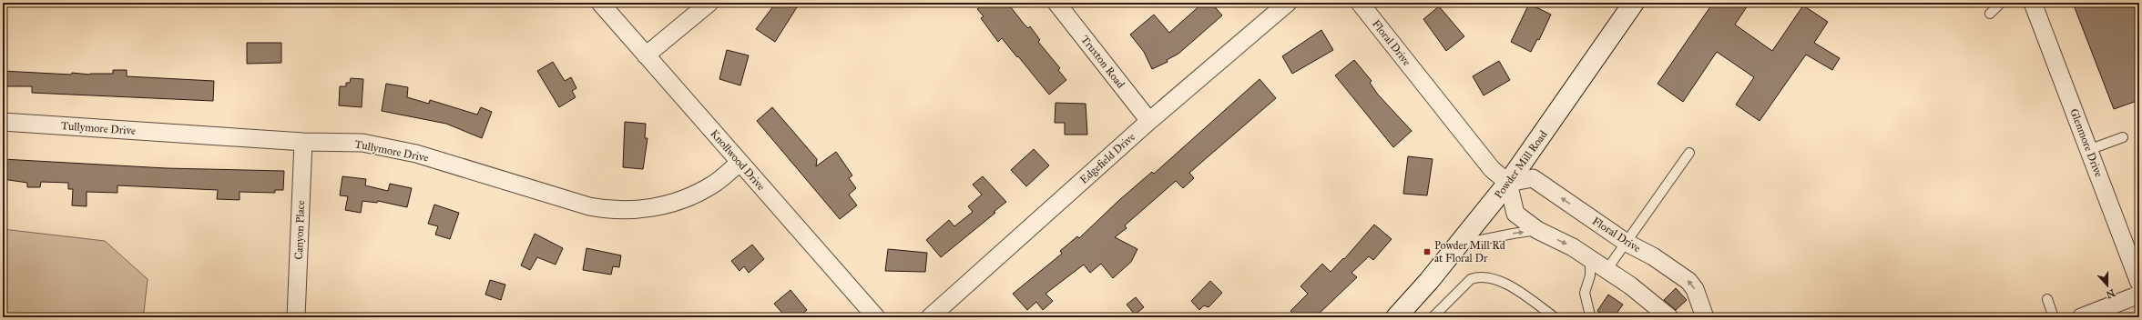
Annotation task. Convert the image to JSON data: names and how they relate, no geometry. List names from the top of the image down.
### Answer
{
  "streets": {
    "main road": ["Powder Mill Road"],
    "street": [
      "Floral Drive",
      "Truxton Road",
      "Tullymore Drive",
      "Glenmore Drive",
      "Edgefield Drive",
      "Knollwood Drive",
      "Canyon Place"
    ]
  },
  "crossings": [
    ["Floral Drive", "Powder Mill Road"],
    ["Truxton Road", "Edgefield Drive"],
    ["Tullymore Drive", "Knollwood Drive"],
    ["Tullymore Drive", "Canyon Place"]
  ],
  "places": {
    "transit": ["Powder Mill Rd at Floral Dr"]
  },
  "north": "bottom"
}
